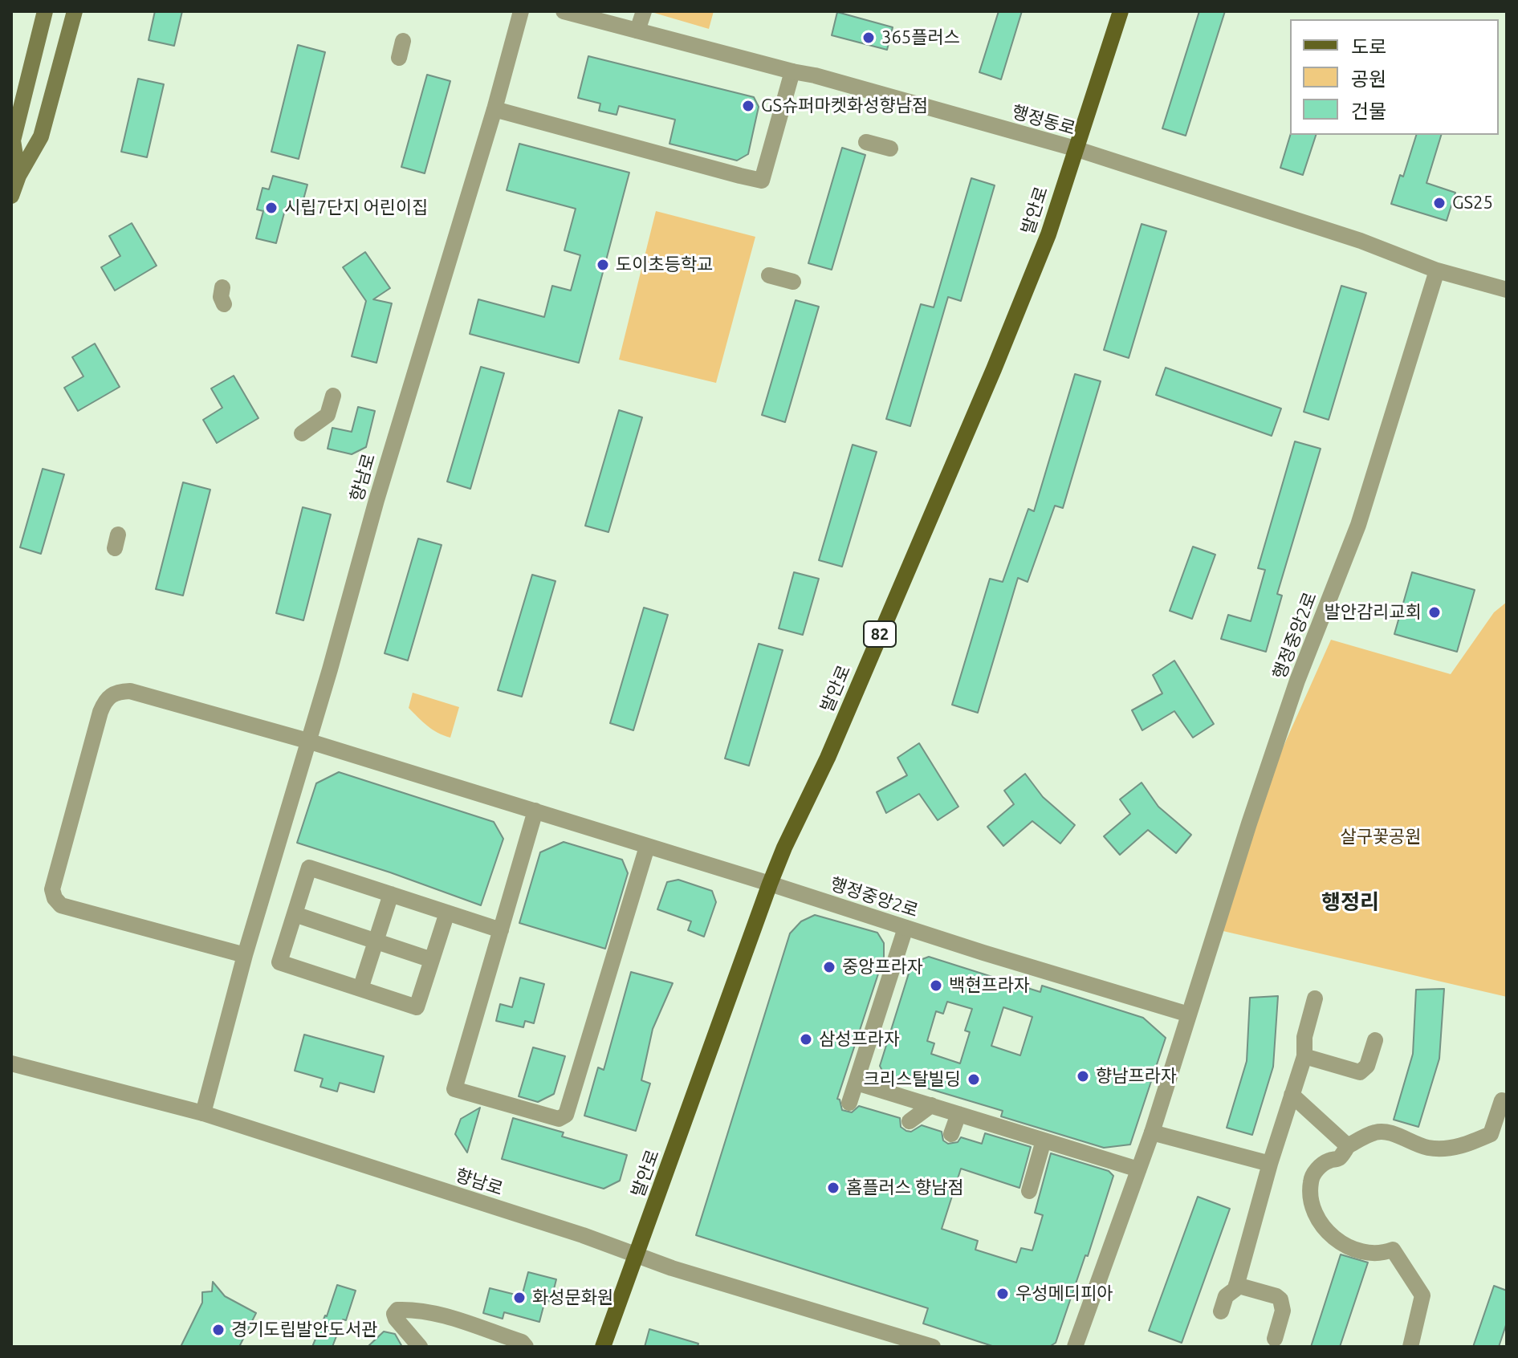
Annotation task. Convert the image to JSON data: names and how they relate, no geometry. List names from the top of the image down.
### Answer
{
  "streets": {
    "main road": ["발안로", "82"],
    "street": ["행정동로", "향남로", "행정중앙2로"]
  },
  "crossings": [
    ["행정동로", "발안로"],
    ["행정동로", "행정중앙2로"],
    ["발안로", "향남로"],
    ["발안로", "행정중앙2로"],
    ["향남로", "행정중앙2로"]
  ],
  "districts": ["행정리"],
  "parks": ["살구꽃공원"],
  "places": [
    "365플러스",
    "GS슈퍼마켓화성향남점",
    "GS25",
    "시립7단지 어린이집",
    "도이초등학교",
    "발안감리교회",
    "중앙프라자",
    "백현프라자",
    "삼성프라자",
    "향남프라자",
    "크리스탈빌딩",
    "홈플러스 향남점",
    "우성메디피아",
    "화성문화원",
    "경기도립발안도서관"
  ],
  "legend": ["도로", "공원", "건물"]
}
